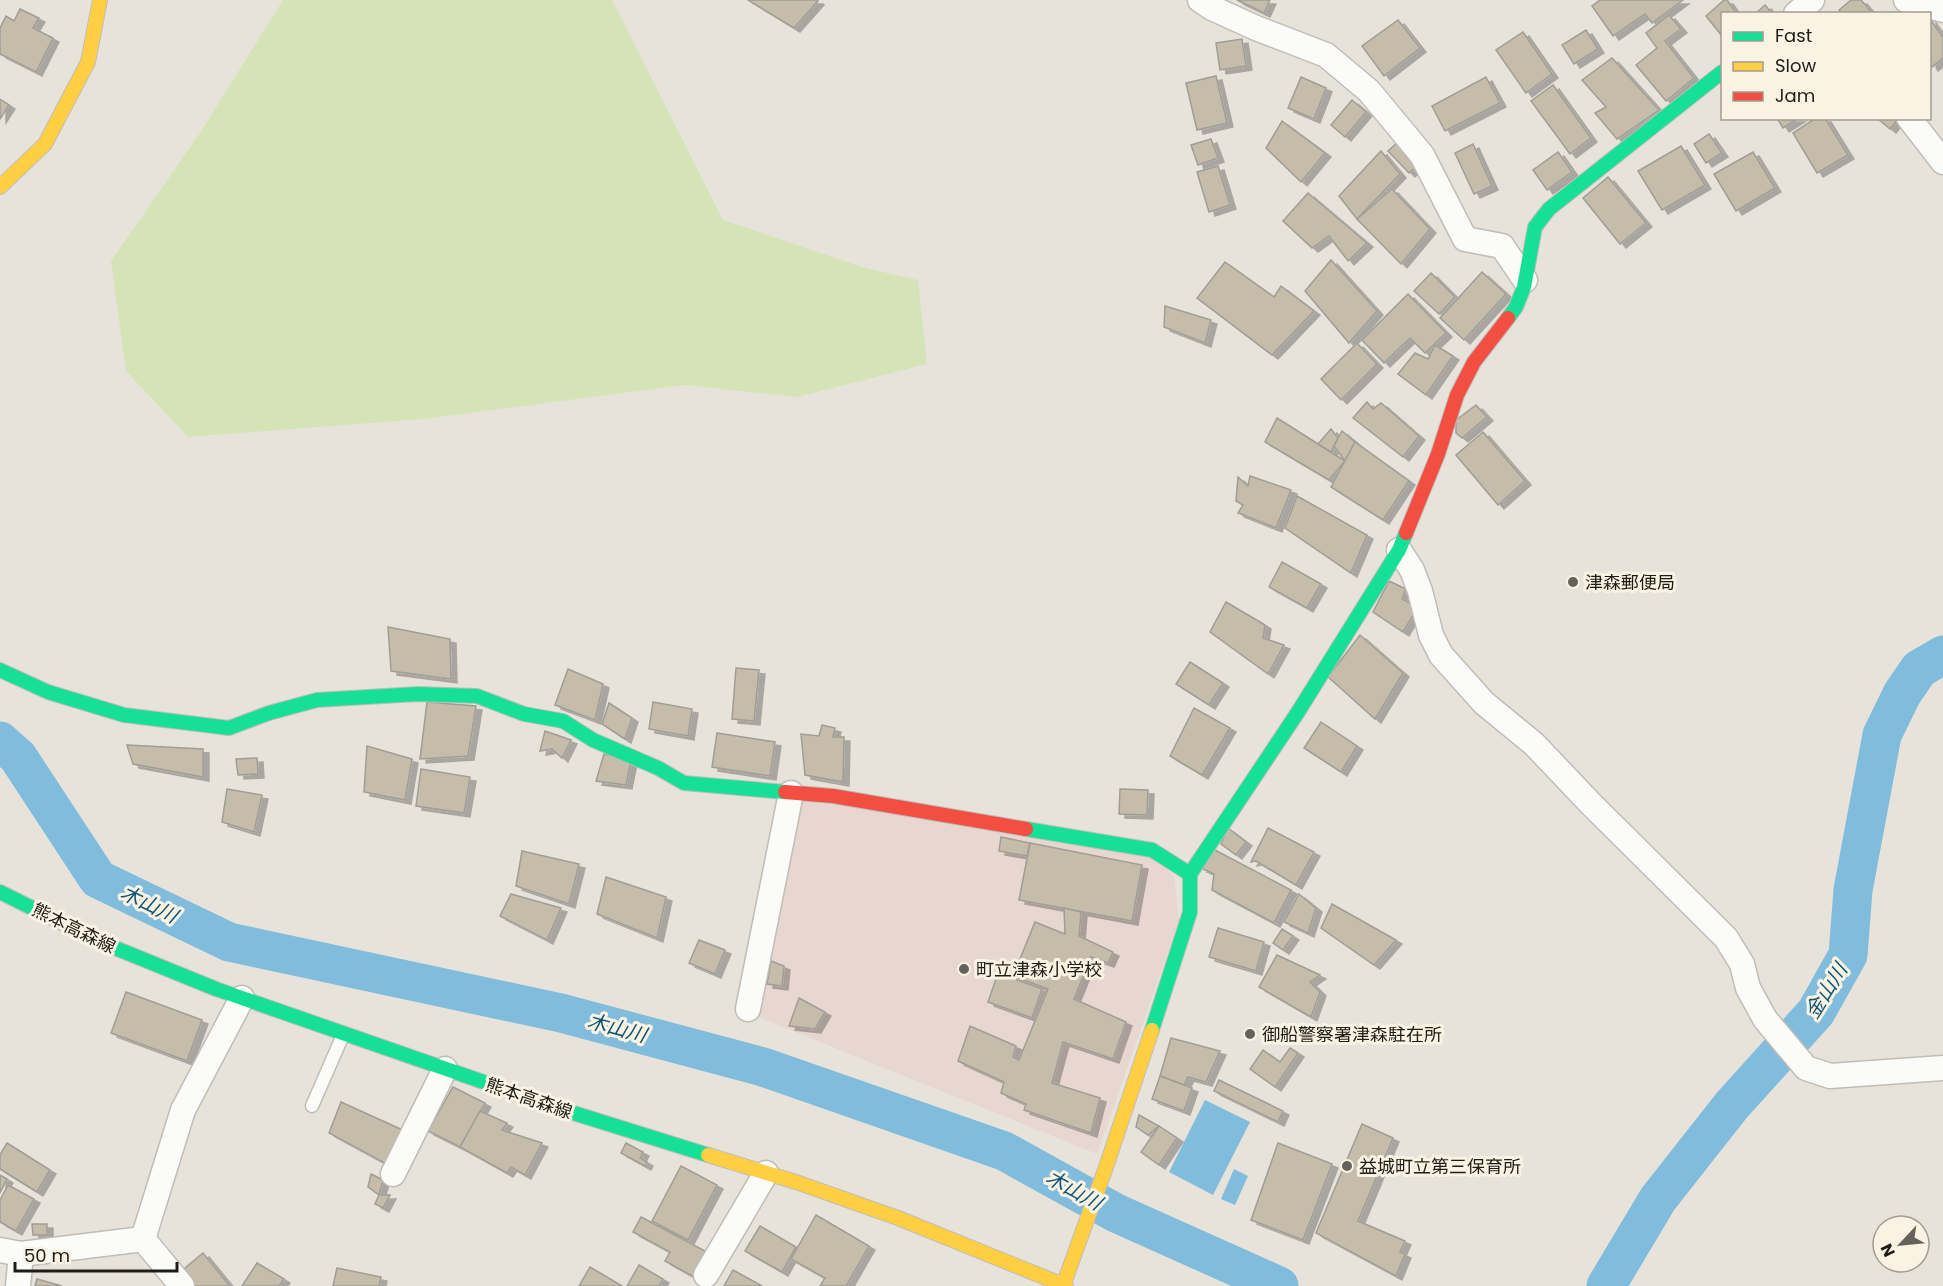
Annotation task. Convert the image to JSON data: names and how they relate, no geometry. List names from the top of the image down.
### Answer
{
  "streets": {
    "street": ["熊本高森線"]
  },
  "water": ["木山川", "金山川"],
  "places": [
    "津森郵便局",
    "町立津森小学校",
    "御船警察署津森駐在所",
    "益城町立第三保育所"
  ],
  "legend": ["Fast", "Slow", "Jam"],
  "scale_bar": "50 m",
  "north": "bottom left"
}
